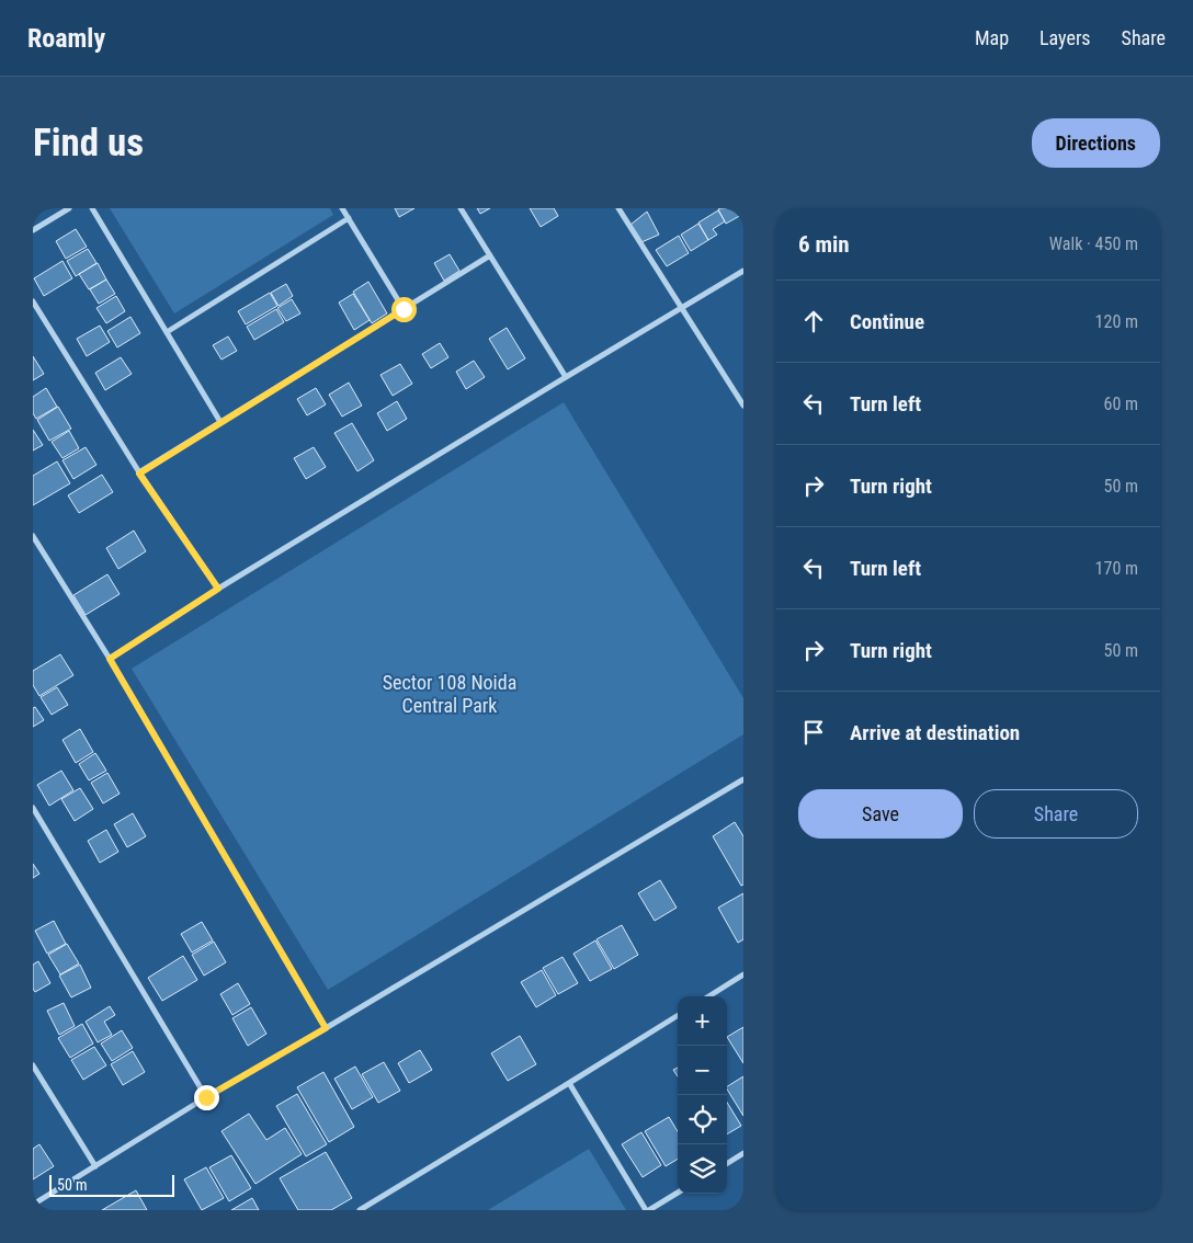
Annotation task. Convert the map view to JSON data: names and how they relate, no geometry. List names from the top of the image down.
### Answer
{
  "parks": ["Sector 108 Noida Central Park"],
  "scale_bar": "50 m",
  "page": {
    "header": "Roamly",
    "nav": ["Map", "Layers", "Share"],
    "buttons": [
      "Directions",
      ["Save", "Share"]
    ],
    "title": "Find us",
    "heading": ["6 min", "Walk · 450 m"],
    "list": [
      ["Continue", "120 m"],
      ["Turn left", "60 m"],
      ["Turn right", "50 m"],
      ["Turn left", "170 m"],
      ["Turn right", "50 m"],
      "Arrive at destination"
    ],
    "map_buttons": ["+", "−"],
    "scale": "50 m"
  }
}
